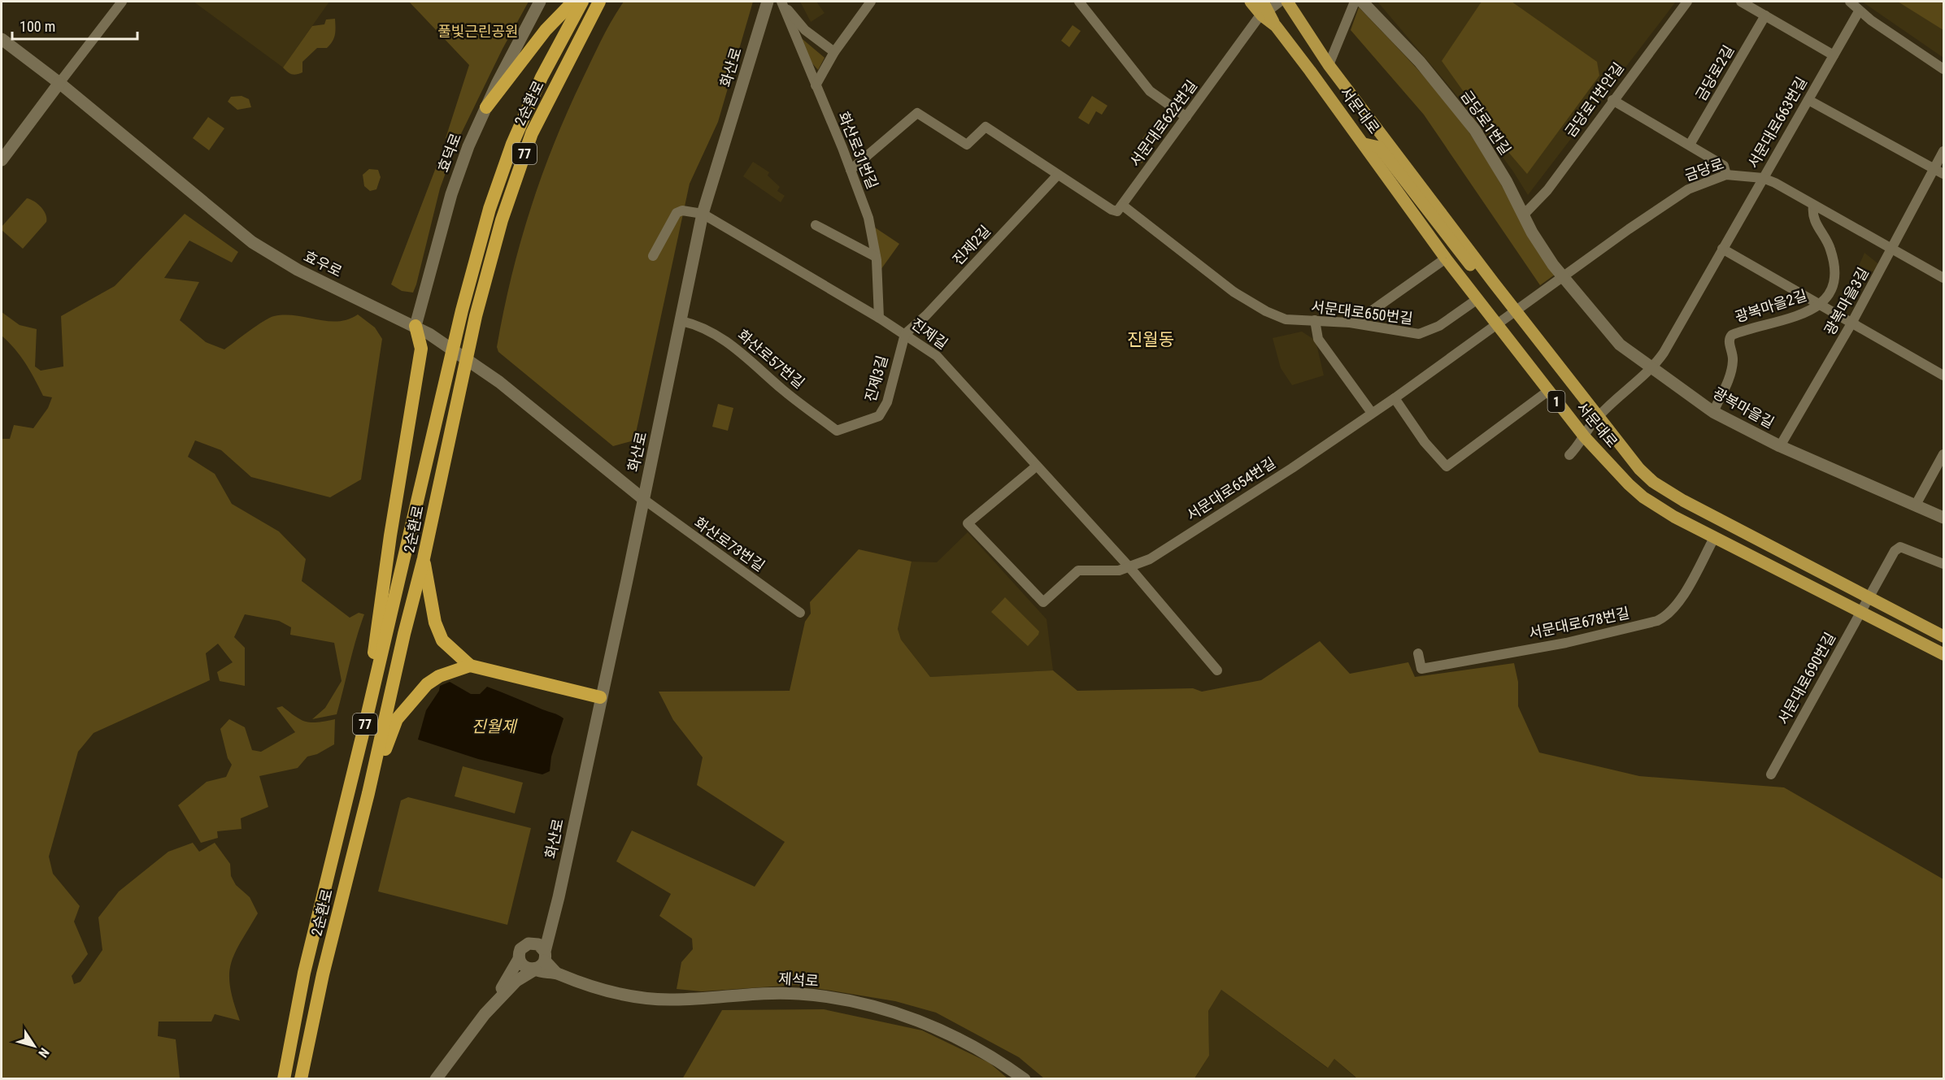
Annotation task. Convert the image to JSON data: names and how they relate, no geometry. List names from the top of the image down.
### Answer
{
  "streets": {
    "highway": ["2순환로", "77"],
    "main road": [
      "화산로",
      "서문대로",
      "금당로1번길",
      "효덕로",
      "효우로",
      "1",
      "광복마을길",
      "제석로"
    ],
    "street": [
      "금당로2길",
      "금당로1번안길",
      "서문대로663번길",
      "서문대로622번길",
      "화산로31번길",
      "금당로",
      "진제2길",
      "광복마을3길",
      "광복마을2길",
      "서문대로650번길",
      "진제길",
      "화산로57번길",
      "진제3길",
      "서문대로654번길",
      "화산로73번길",
      "서문대로678번길",
      "서문대로690번길"
    ]
  },
  "crossings": [
    ["화산로", "효우로"],
    ["화산로", "진제길"],
    ["화산로", "화산로57번길"],
    ["화산로", "화산로73번길"],
    ["금당로1번안길", "금당로1번길"],
    ["서문대로", "서문대로663번길"],
    ["서문대로", "서문대로622번길"],
    ["서문대로", "금당로"],
    ["서문대로", "서문대로650번길"],
    ["서문대로", "서문대로654번길"],
    ["서문대로", "서문대로678번길"],
    ["서문대로", "서문대로690번길"],
    ["금당로1번길", "금당로"],
    ["금당로1번길", "광복마을길"],
    ["서문대로663번길", "금당로"],
    ["서문대로663번길", "광복마을길"],
    ["서문대로622번길", "서문대로650번길"],
    ["화산로31번길", "진제길"],
    ["효덕로", "효우로"],
    ["금당로", "광복마을3길"],
    ["금당로", "광복마을2길"],
    ["금당로", "광복마을길"],
    ["금당로", "서문대로654번길"],
    ["진제2길", "진제길"],
    ["진제2길", "진제3길"],
    ["효우로", "화산로73번길"],
    ["광복마을3길", "광복마을길"],
    ["광복마을2길", "광복마을길"],
    ["진제길", "진제3길"],
    ["진제길", "서문대로654번길"],
    ["화산로57번길", "진제3길"]
  ],
  "districts": ["진월동"],
  "water": ["진월제"],
  "parks": ["풀빛근린공원"],
  "scale_bar": "100 m",
  "north": "bottom right"
}
